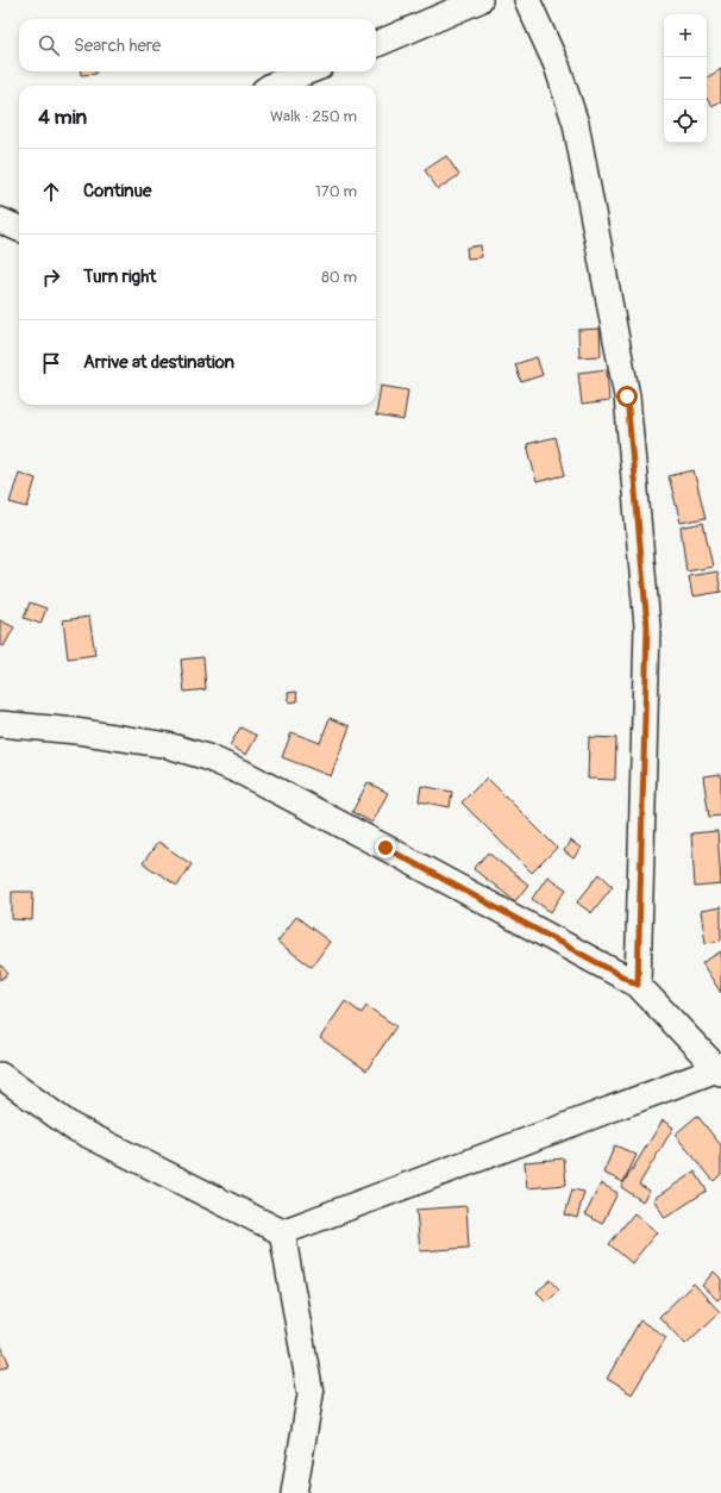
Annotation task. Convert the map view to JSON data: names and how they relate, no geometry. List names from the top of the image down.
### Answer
{
  "page": {
    "map_buttons": ["+", "−"],
    "search": "Search here",
    "heading": ["4 min", "Walk · 250 m"],
    "list": [
      ["Continue", "170 m"],
      ["Turn right", "80 m"],
      "Arrive at destination"
    ]
  }
}
